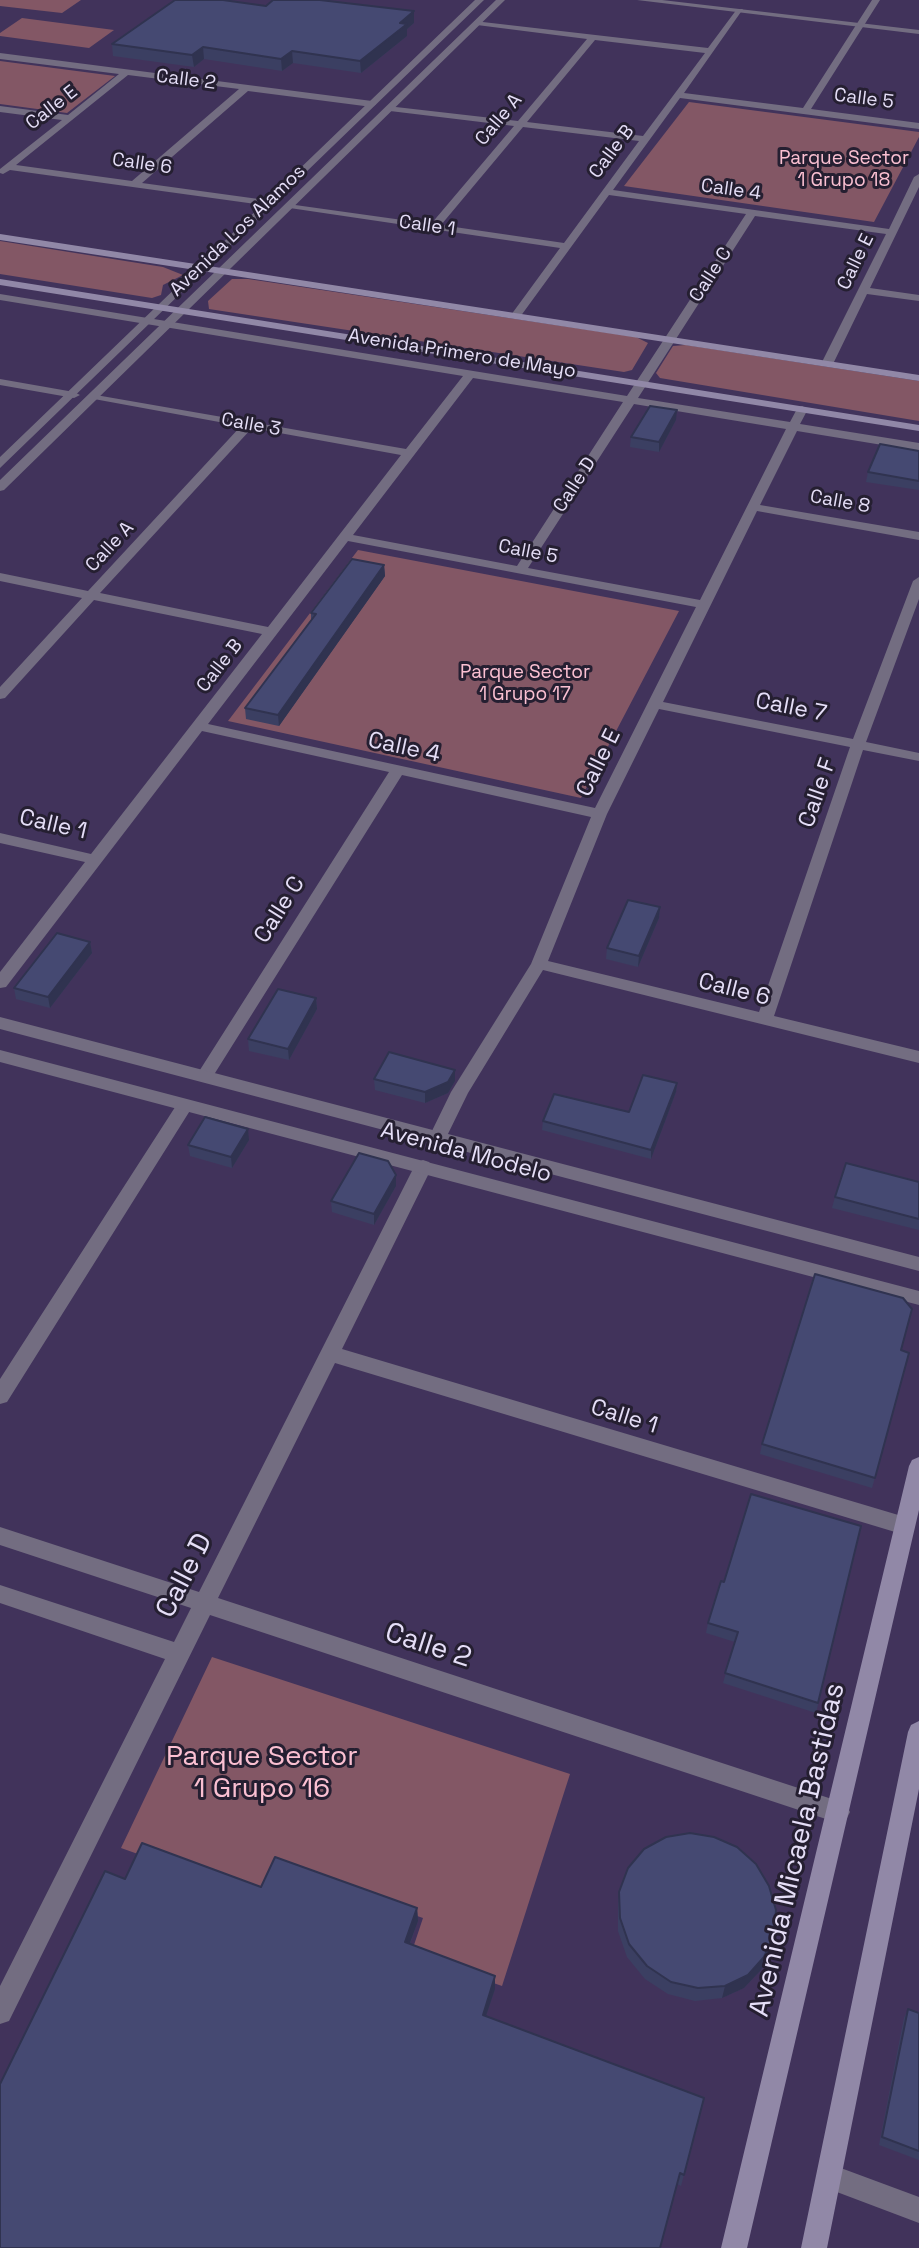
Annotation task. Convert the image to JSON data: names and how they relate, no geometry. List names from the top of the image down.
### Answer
{
  "streets": {
    "main road": ["Avenida Primero de Mayo", "Avenida Micaela Bastidas"],
    "street": [
      "Calle 2",
      "Calle 5",
      "Calle E",
      "Calle A",
      "Calle B",
      "Calle 6",
      "Calle 4",
      "Calle 1",
      "Avenida Los Alamos",
      "Calle C",
      "Calle 3",
      "Calle D",
      "Calle 8",
      "Calle 7",
      "Calle F",
      "Avenida Modelo"
    ]
  },
  "crossings": [
    ["Calle 2", "Calle E"],
    ["Calle 2", "Avenida Los Alamos"],
    ["Calle 2", "Calle D"],
    ["Calle 2", "Avenida Micaela Bastidas"],
    ["Calle 5", "Calle E"],
    ["Calle 5", "Calle B"],
    ["Calle 5", "Calle D"],
    ["Calle E", "Calle 6"],
    ["Calle E", "Calle 4"],
    ["Calle E", "Avenida Primero de Mayo"],
    ["Calle E", "Calle 8"],
    ["Calle E", "Calle 7"],
    ["Calle E", "Avenida Modelo"],
    ["Calle A", "Calle 1"],
    ["Calle A", "Calle 3"],
    ["Calle B", "Calle 4"],
    ["Calle B", "Calle 1"],
    ["Calle B", "Avenida Primero de Mayo"],
    ["Calle B", "Calle 3"],
    ["Calle 6", "Avenida Los Alamos"],
    ["Calle 6", "Calle F"],
    ["Calle 4", "Calle C"],
    ["Calle 1", "Avenida Los Alamos"],
    ["Calle 1", "Calle D"],
    ["Calle 1", "Avenida Micaela Bastidas"],
    ["Avenida Los Alamos", "Avenida Primero de Mayo"],
    ["Avenida Los Alamos", "Calle 3"],
    ["Calle C", "Avenida Primero de Mayo"],
    ["Calle C", "Calle D"],
    ["Calle C", "Avenida Modelo"],
    ["Avenida Primero de Mayo", "Calle D"],
    ["Calle D", "Avenida Modelo"],
    ["Calle 7", "Calle F"]
  ],
  "parks": ["Parque Sector 1 Grupo 18", "Parque Sector 1 Grupo 17", "Parque Sector 1 Grupo 16"]
}
